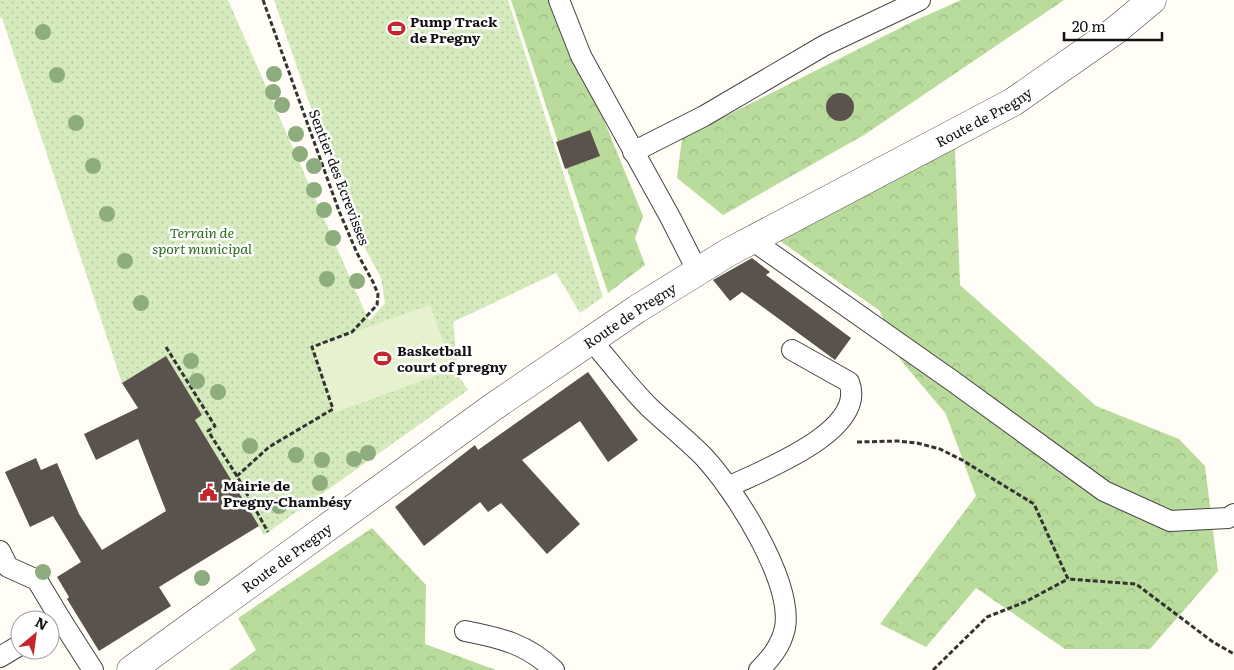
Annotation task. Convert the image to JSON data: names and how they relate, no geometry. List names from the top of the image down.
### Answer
{
  "streets": {
    "street": ["Route de Pregny"],
    "path": ["Sentier des Ecrevisses"]
  },
  "parks": ["Terrain de sport municipal"],
  "places": {
    "sports": ["Pump Track de Pregny", "Basketball court of pregny"],
    "public building": ["Mairie de Pregny-Chambésy"]
  },
  "scale_bar": "20 m",
  "north": "top right"
}
